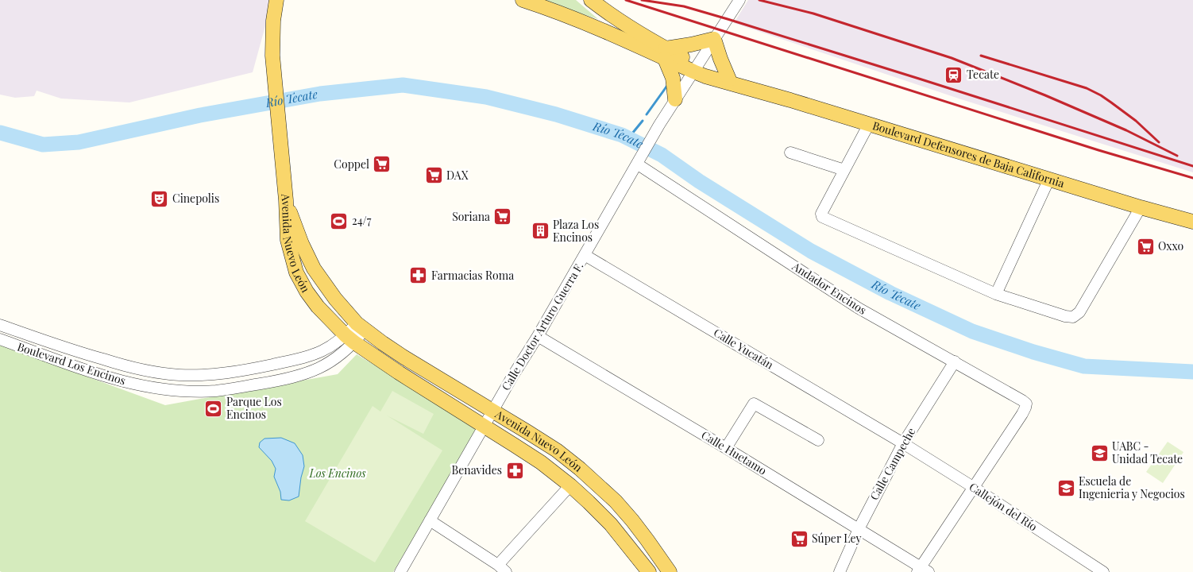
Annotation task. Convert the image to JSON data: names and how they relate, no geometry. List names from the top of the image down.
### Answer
{
  "streets": {
    "main road": ["Boulevard Defensores de Baja California", "Avenida Nuevo León"],
    "street": [
      "Andador Encinos",
      "Calle Doctor Arturo Guerra F.",
      "Calle Yucatán",
      "Boulevard Los Encinos",
      "Calle Huetamo",
      "Calle Campeche",
      "Callejón del Río"
    ]
  },
  "crossings": [
    ["Boulevard Defensores de Baja California", "Calle Doctor Arturo Guerra F."],
    ["Avenida Nuevo León", "Calle Doctor Arturo Guerra F."],
    ["Avenida Nuevo León", "Boulevard Los Encinos"],
    ["Andador Encinos", "Calle Doctor Arturo Guerra F."],
    ["Andador Encinos", "Calle Campeche"],
    ["Andador Encinos", "Callejón del Río"],
    ["Calle Doctor Arturo Guerra F.", "Calle Yucatán"],
    ["Calle Doctor Arturo Guerra F.", "Calle Huetamo"],
    ["Calle Yucatán", "Calle Campeche"],
    ["Calle Yucatán", "Callejón del Río"],
    ["Calle Huetamo", "Calle Campeche"],
    ["Calle Campeche", "Callejón del Río"]
  ],
  "water": ["Río Tecate"],
  "parks": ["Los Encinos"],
  "places": {
    "station": ["Tecate"],
    "supermarket": [
      "Coppel",
      "DAX",
      "Soriana",
      "Oxxo",
      "Súper Ley"
    ],
    "theatre": ["Cinepolis"],
    "sports": ["24/7", "Parque Los Encinos"],
    "building": ["Plaza Los Encinos"],
    "pharmacy": ["Farmacias Roma", "Benavides"],
    "school or university": ["UABC - Unidad Tecate", "Escuela de Ingenieria y Negocios"]
  }
}
